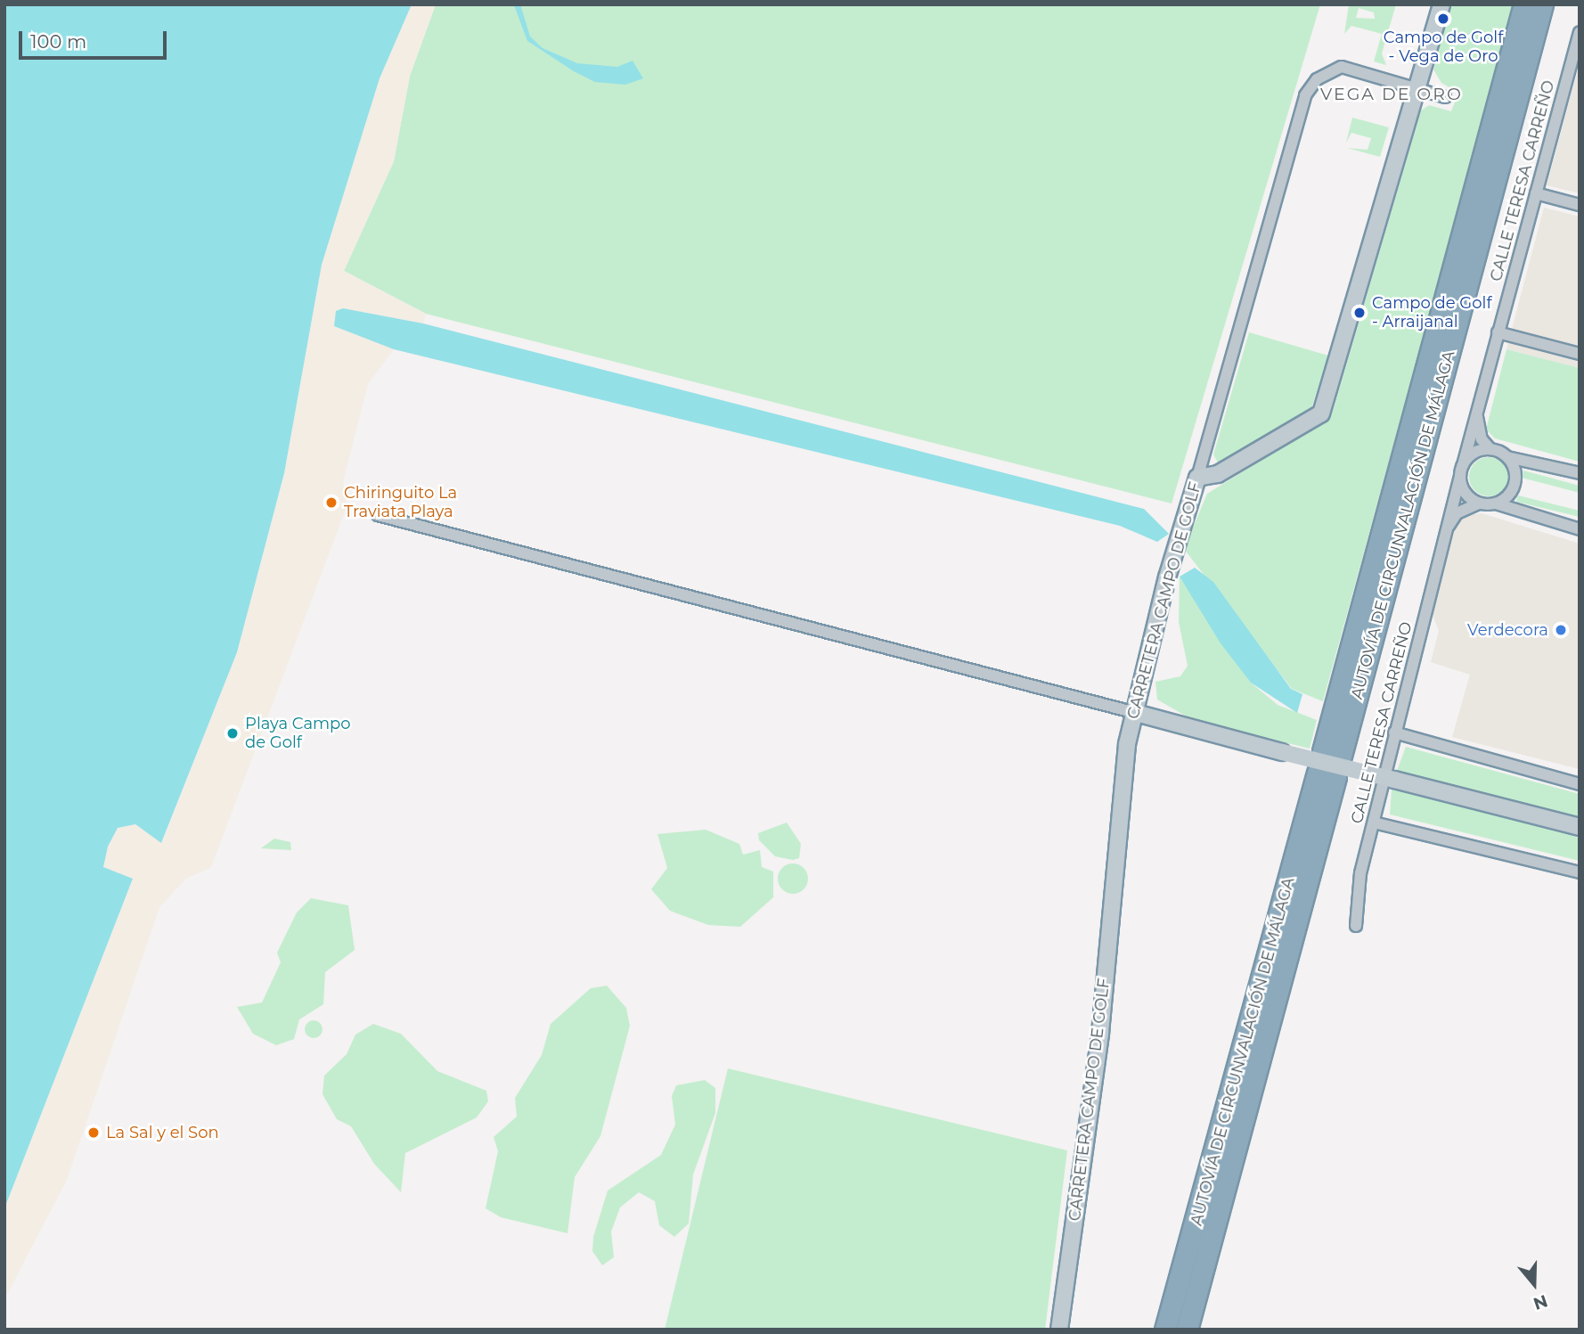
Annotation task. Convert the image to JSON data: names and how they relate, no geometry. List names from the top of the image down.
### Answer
{
  "streets": {
    "highway": ["AUTOVÍA DE CIRCUNVALACIÓN DE MÁLAGA"],
    "street": ["CALLE TERESA CARREÑO", "CARRETERA CAMPO DE GOLF"]
  },
  "districts": ["VEGA DE ORO"],
  "places": [
    "Campo de Golf - Vega de Oro",
    "Campo de Golf - Arraijanal",
    "Chiringuito La Traviata Playa",
    "Verdecora",
    "Playa Campo de Golf",
    "La Sal y el Son"
  ],
  "scale_bar": "100 m",
  "north": "bottom"
}
